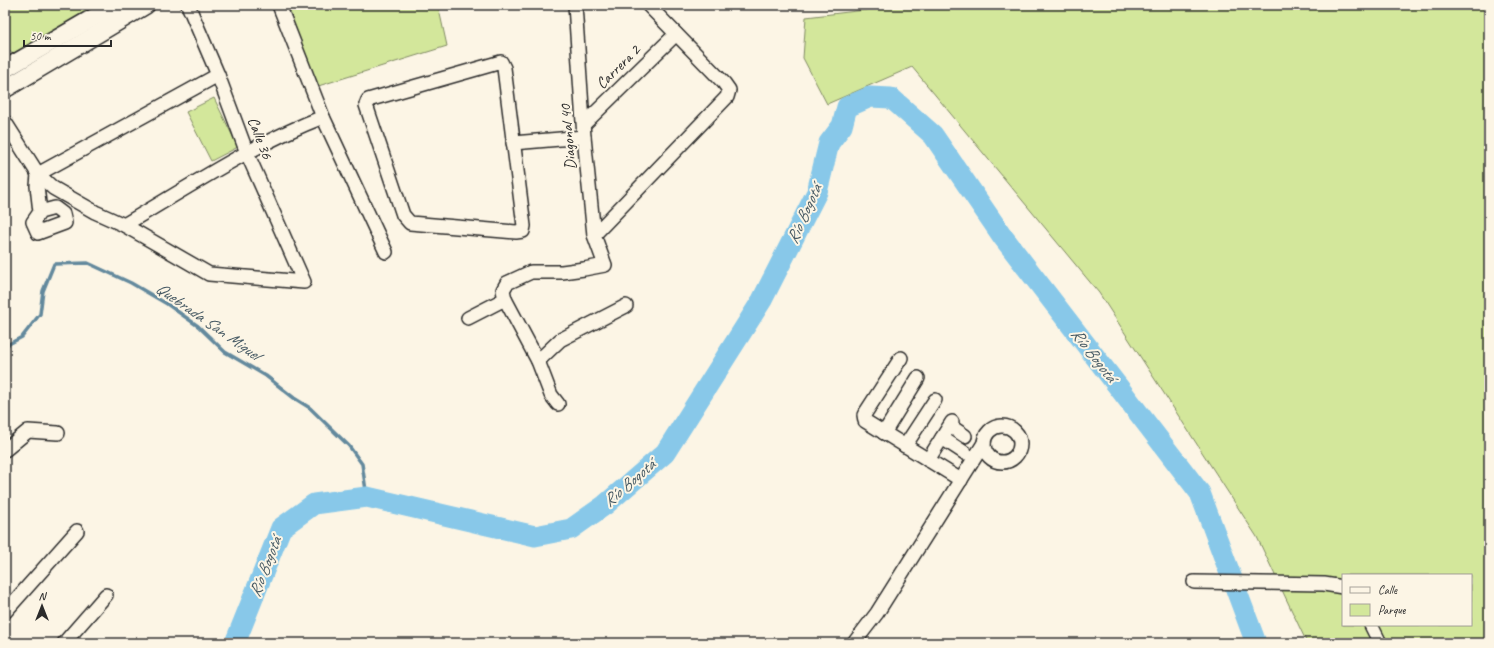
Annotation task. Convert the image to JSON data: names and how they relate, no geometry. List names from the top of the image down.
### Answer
{
  "streets": {
    "street": ["Carrera 2", "Diagonal 40", "Calle 36"]
  },
  "crossings": [
    ["Carrera 2", "Diagonal 40"]
  ],
  "water": ["Río Bogotá", "Quebrada San Miguel"],
  "legend": ["Calle", "Parque"],
  "scale_bar": "50 m",
  "north": "top"
}
